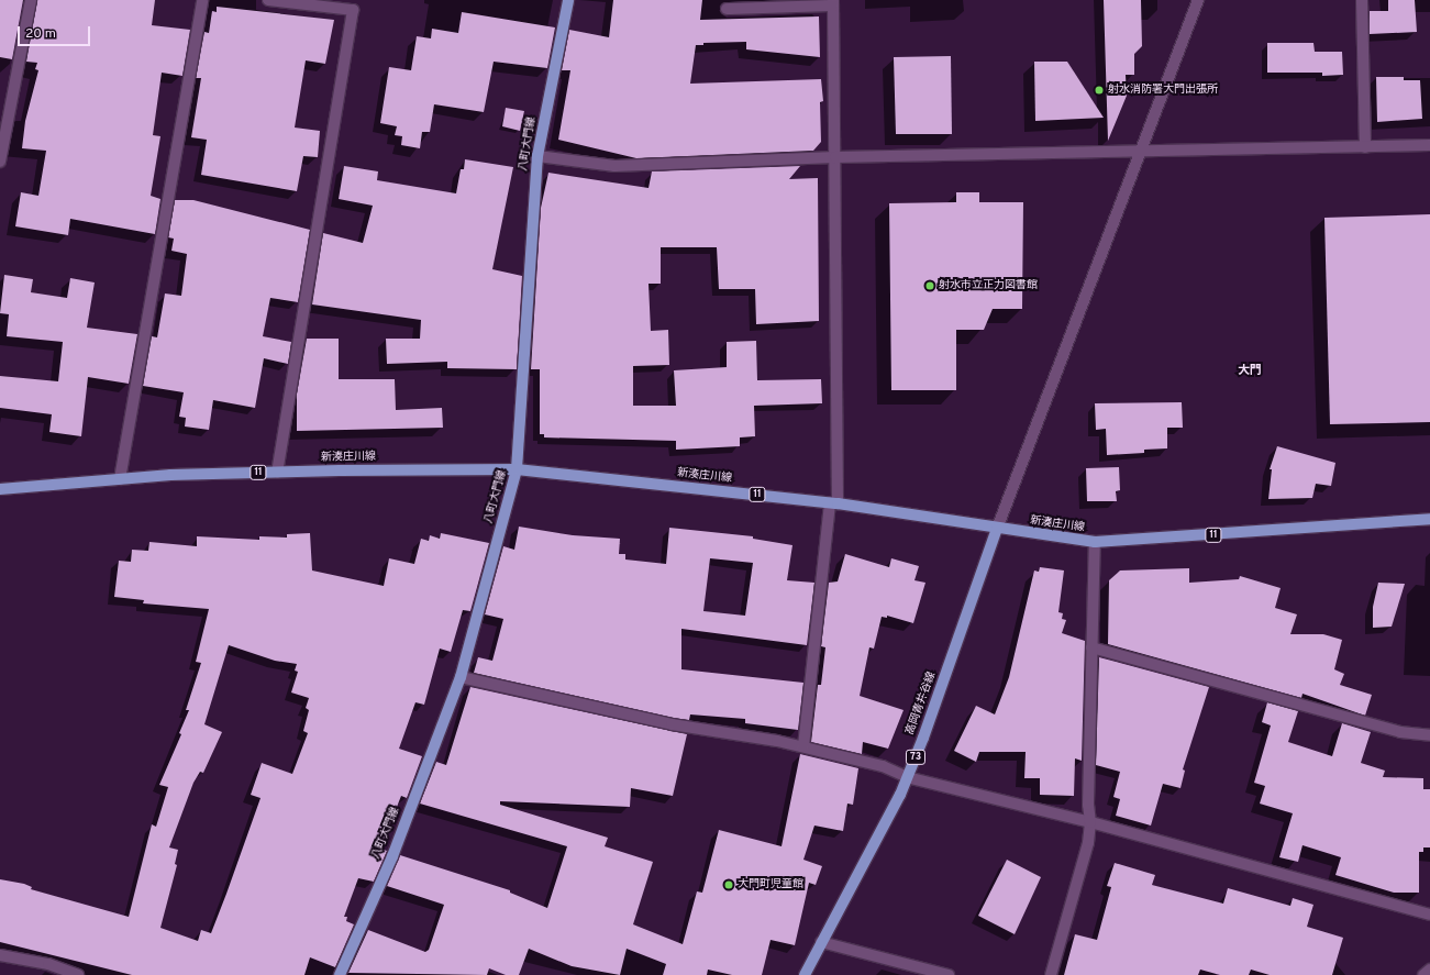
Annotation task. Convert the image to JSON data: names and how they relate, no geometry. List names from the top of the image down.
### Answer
{
  "streets": {
    "main road": [
      "八町大門線",
      "新湊庄川線",
      "11",
      "高岡青井谷線",
      "73"
    ]
  },
  "crossings": [
    ["八町大門線", "新湊庄川線"],
    ["新湊庄川線", "高岡青井谷線"]
  ],
  "districts": ["大門"],
  "places": ["射水消防署大門出張所", "射水市立正力図書館", "大門町児童館"],
  "scale_bar": "20 m"
}
